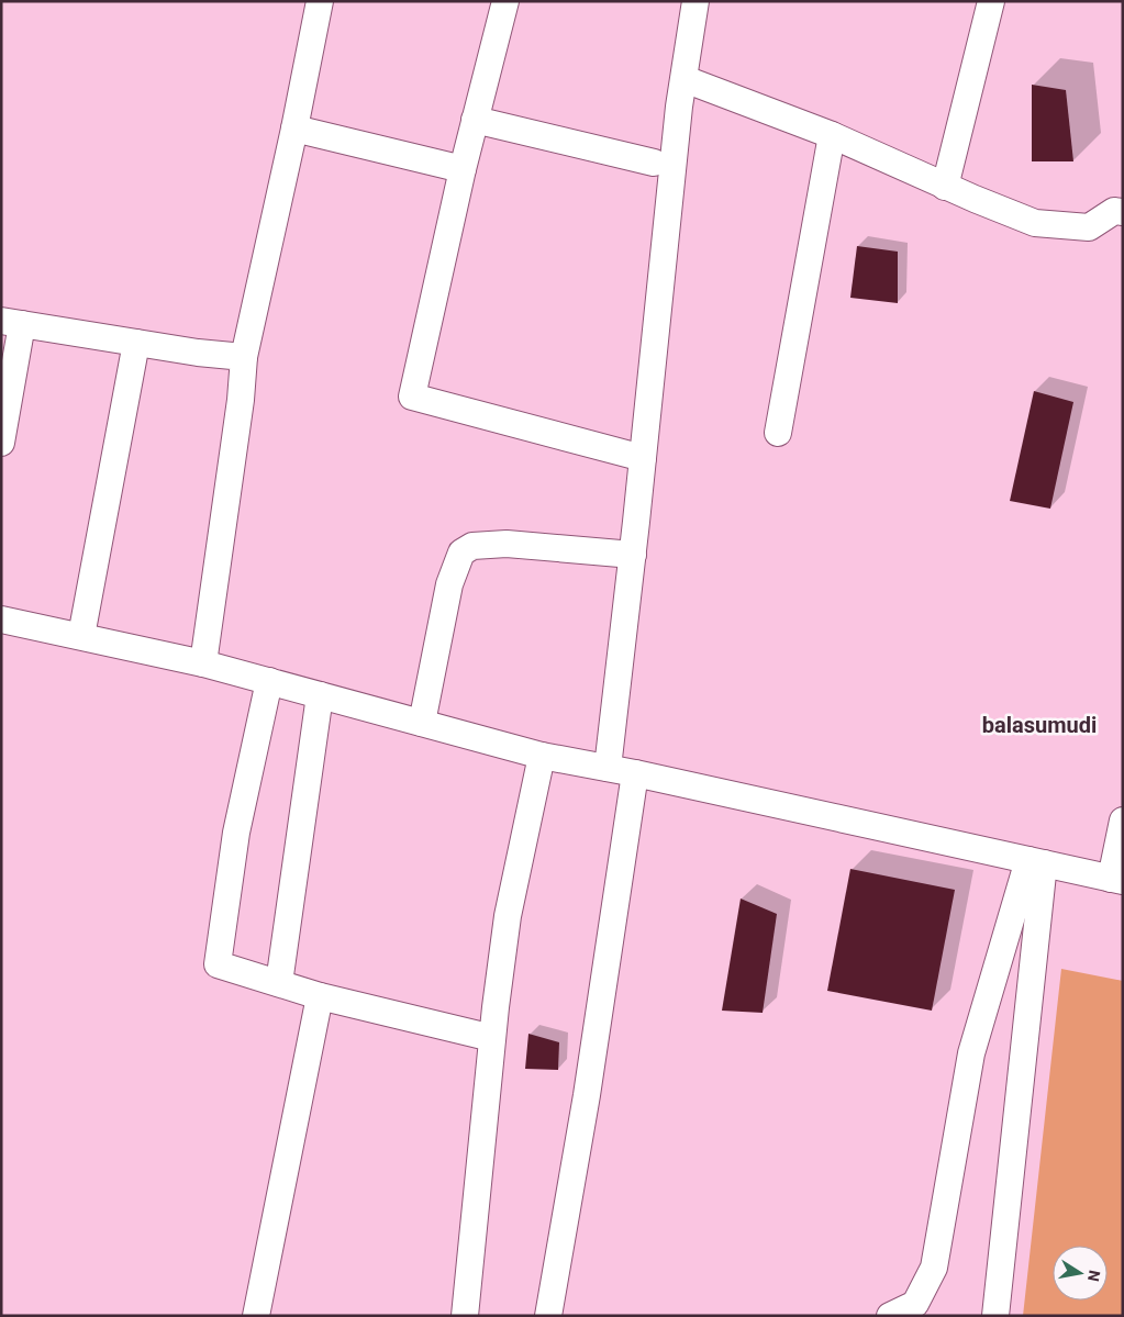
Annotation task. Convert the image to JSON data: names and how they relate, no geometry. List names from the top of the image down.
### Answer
{
  "districts": ["balasumudi"],
  "north": "right"
}
